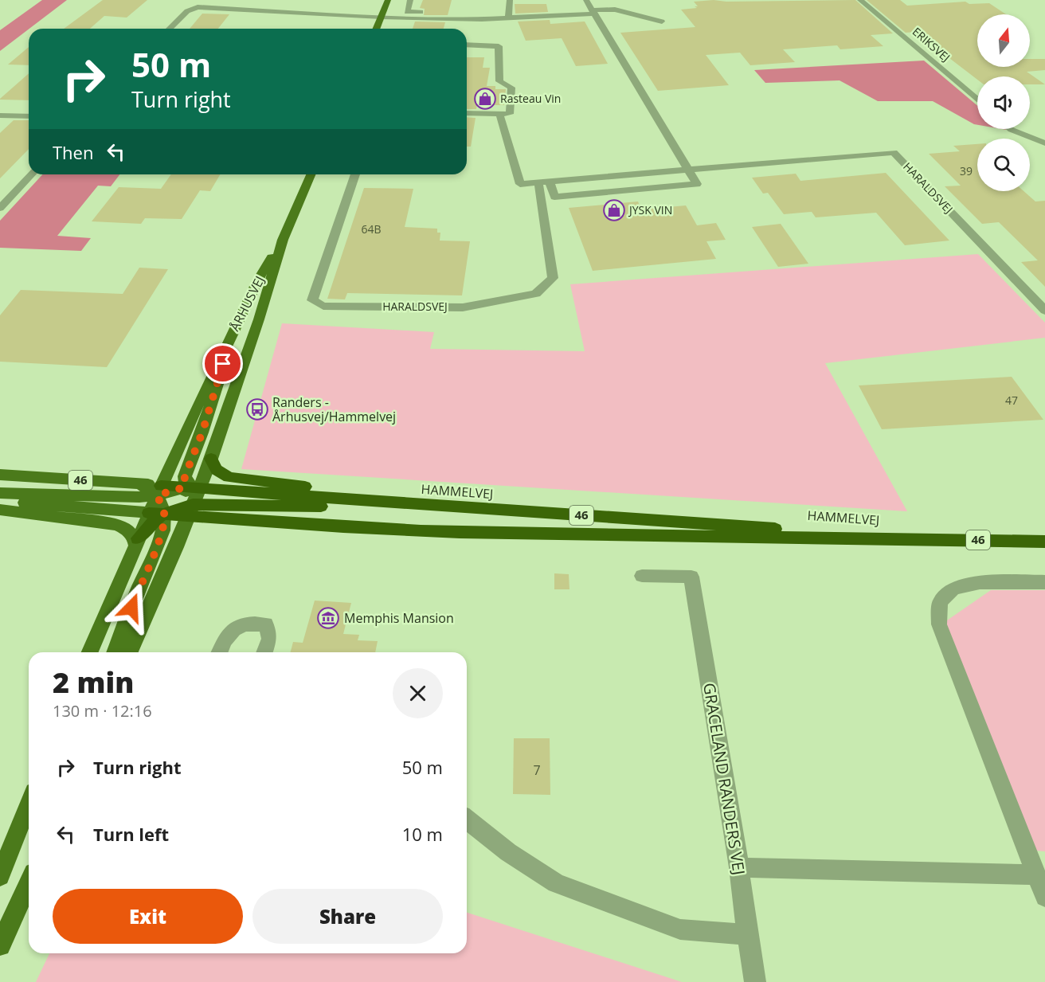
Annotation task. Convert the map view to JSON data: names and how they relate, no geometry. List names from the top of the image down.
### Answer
{
  "streets": {
    "highway": ["46", "HAMMELVEJ"],
    "main road": ["ÅRHUSVEJ"],
    "street": ["ERIKSVEJ", "HARALDSVEJ", "GRACELAND RANDERS VEJ"]
  },
  "crossings": [
    ["ÅRHUSVEJ", "46"],
    ["ÅRHUSVEJ", "HAMMELVEJ"]
  ],
  "places": {
    "shop": ["Rasteau Vin", "JYSK VIN"],
    "bus stop": ["Randers - Århusvej/Hammelvej"],
    "museum": ["Memphis Mansion"]
  },
  "house_numbers": [
    "39",
    "64B",
    "47",
    "7"
  ],
  "north": "top",
  "page": {
    "turn": ["50 m", "Turn right"],
    "then": "Then",
    "heading": ["2 min", "130 m · 12:16"],
    "list": [
      {
        "name": "Turn right",
        "value": "50 m"
      },
      {
        "name": "Turn left",
        "value": "10 m"
      }
    ],
    "buttons": ["Exit", "Share"]
  }
}
